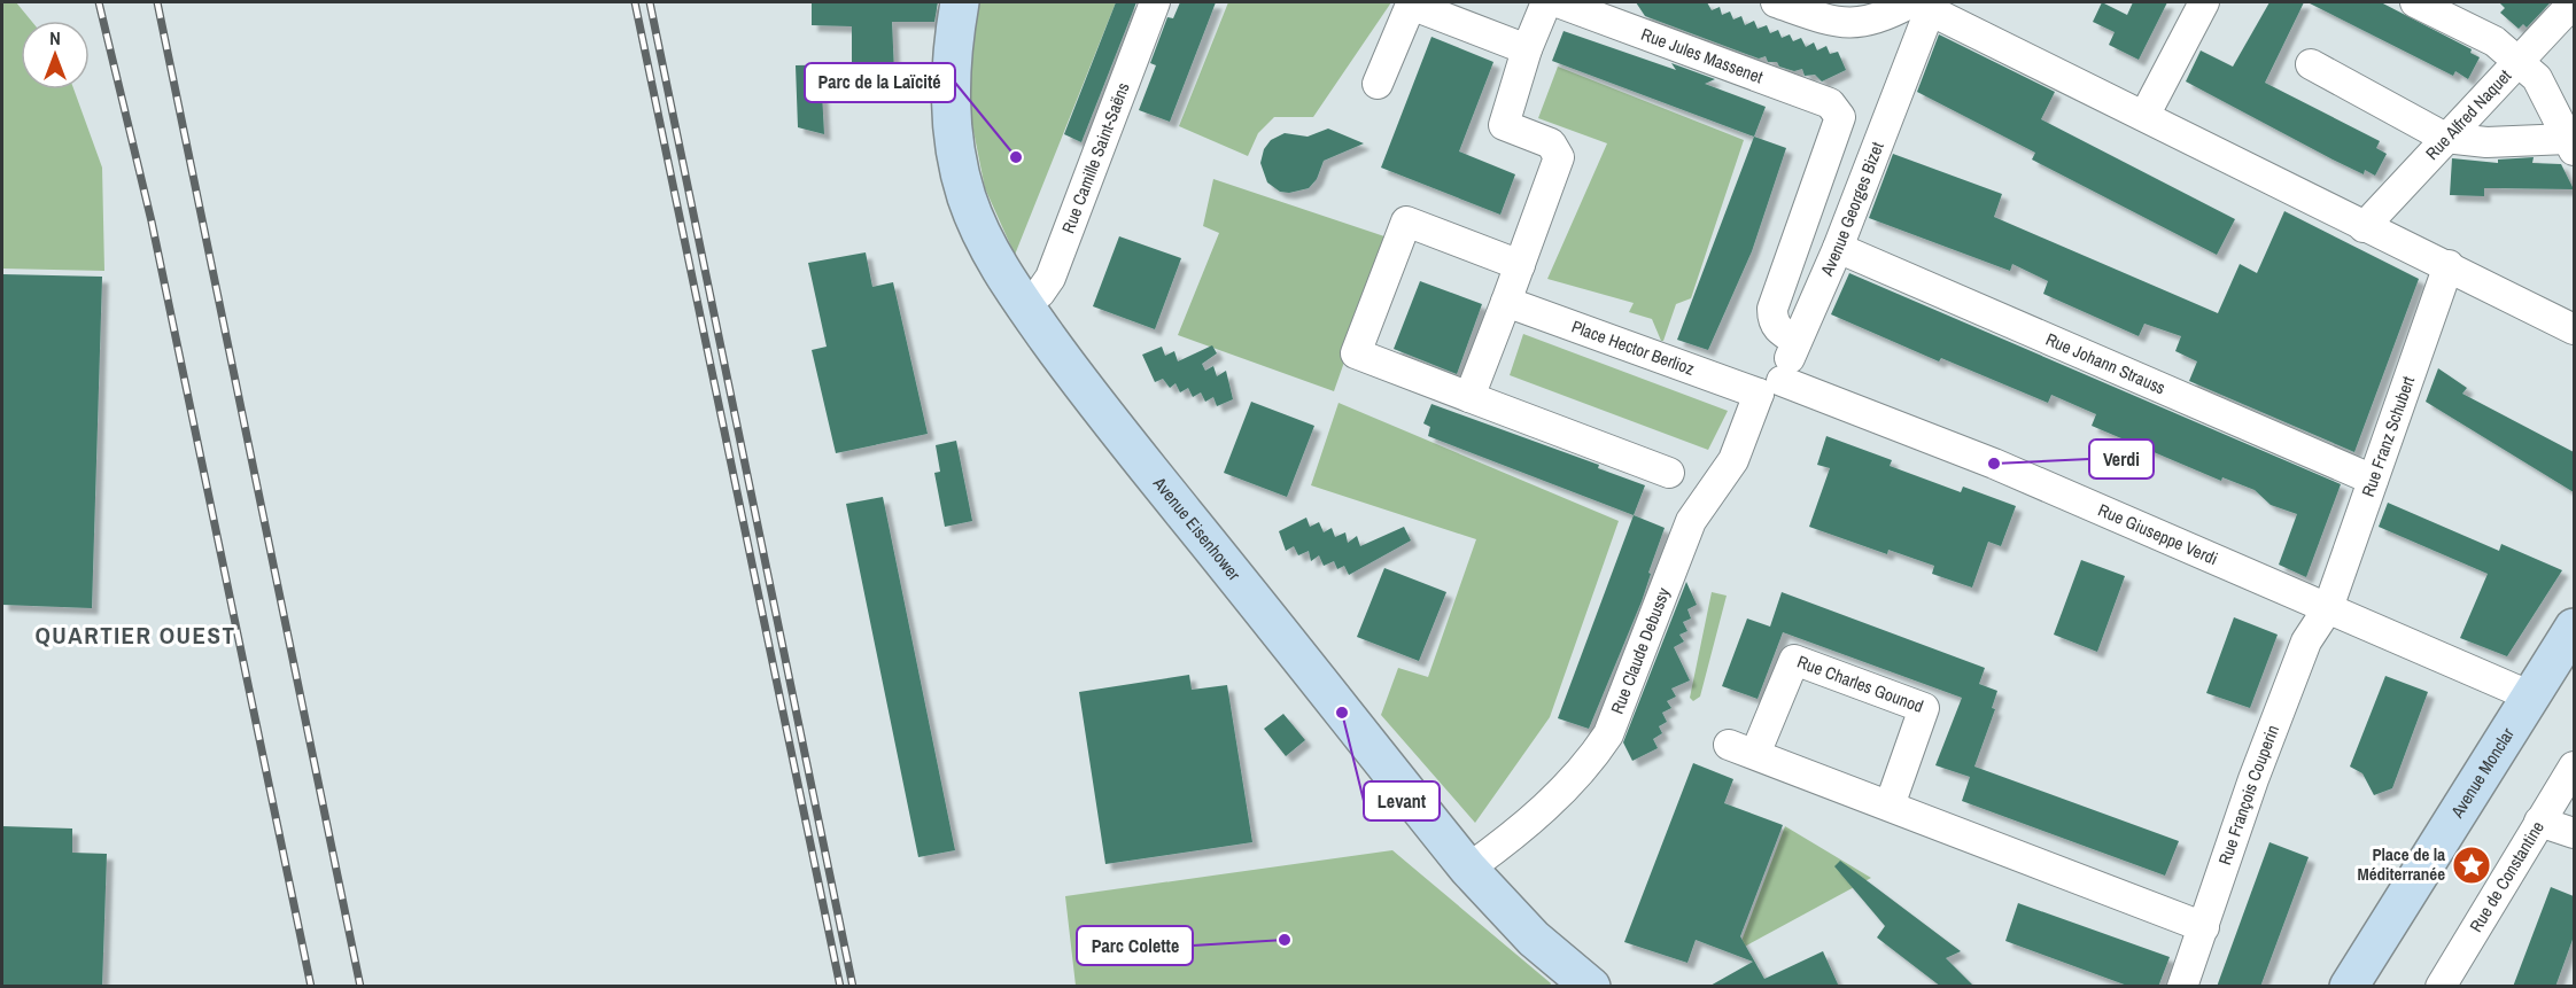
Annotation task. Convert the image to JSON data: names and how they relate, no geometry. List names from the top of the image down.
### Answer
{
  "streets": {
    "street": [
      "Rue Jules Massenet",
      "Rue Alfred Naquet",
      "Rue Camille Saint-Saëns",
      "Avenue Georges Bizet",
      "Place Hector Berlioz",
      "Rue Johann Strauss",
      "Rue Franz Schubert",
      "Avenue Eisenhower",
      "Rue Giuseppe Verdi",
      "Rue Claude Debussy",
      "Rue Charles Gounod",
      "Avenue Monclar",
      "Rue François Couperin",
      "Rue de Constantine"
    ]
  },
  "crossings": [
    ["Rue Jules Massenet", "Avenue Georges Bizet"],
    ["Rue Camille Saint-Saëns", "Avenue Eisenhower"],
    ["Avenue Georges Bizet", "Place Hector Berlioz"],
    ["Avenue Georges Bizet", "Rue Johann Strauss"],
    ["Avenue Georges Bizet", "Rue Giuseppe Verdi"],
    ["Avenue Georges Bizet", "Rue Claude Debussy"],
    ["Place Hector Berlioz", "Rue Giuseppe Verdi"],
    ["Place Hector Berlioz", "Rue Claude Debussy"],
    ["Rue Johann Strauss", "Rue Franz Schubert"],
    ["Rue Franz Schubert", "Rue Giuseppe Verdi"],
    ["Rue Franz Schubert", "Rue François Couperin"],
    ["Avenue Eisenhower", "Rue Claude Debussy"],
    ["Rue Giuseppe Verdi", "Rue Claude Debussy"],
    ["Rue Giuseppe Verdi", "Avenue Monclar"],
    ["Rue Giuseppe Verdi", "Rue François Couperin"],
    ["Rue Charles Gounod", "Rue François Couperin"]
  ],
  "districts": ["QUARTIER OUEST"],
  "places": {
    "other": [
      "Parc de la Laïcité",
      "Verdi",
      "Levant",
      "Parc Colette"
    ],
    "place": ["Place de la Méditerranée"]
  },
  "north": "top"
}
